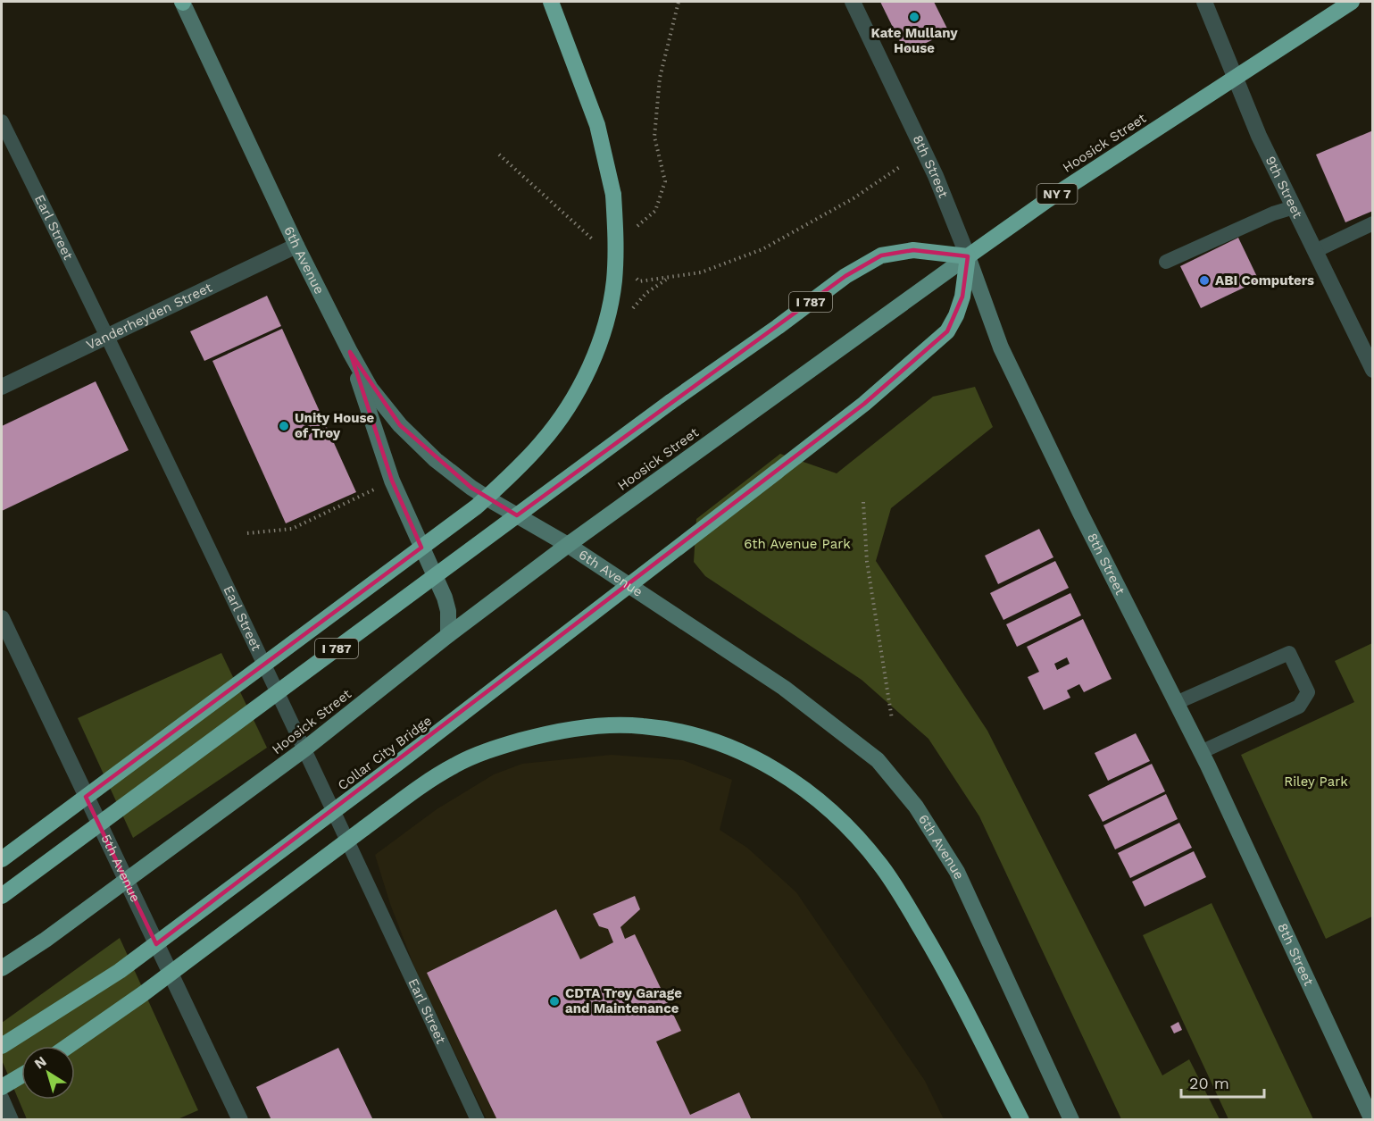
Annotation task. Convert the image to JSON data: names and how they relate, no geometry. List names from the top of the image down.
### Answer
{
  "streets": {
    "highway": [
      "Hoosick Street",
      "NY 7",
      "I 787",
      "Collar City Bridge"
    ],
    "main road": ["8th Street", "6th Avenue"],
    "street": ["9th Street", "Vanderheyden Street", "5th Avenue"],
    "lane": ["Earl Street"]
  },
  "crossings": [
    ["Hoosick Street", "8th Street"],
    ["Hoosick Street", "9th Street"],
    ["Hoosick Street", "Earl Street"],
    ["Hoosick Street", "6th Avenue"],
    ["Hoosick Street", "I 787"],
    ["Hoosick Street", "Collar City Bridge"],
    ["Hoosick Street", "5th Avenue"],
    ["8th Street", "I 787"],
    ["8th Street", "Collar City Bridge"],
    ["Earl Street", "Vanderheyden Street"],
    ["6th Avenue", "Vanderheyden Street"],
    ["I 787", "Collar City Bridge"]
  ],
  "parks": ["6th Avenue Park", "Riley Park"],
  "places": [
    "Kate Mullany House",
    "ABI Computers",
    "Unity House of Troy",
    "CDTA Troy Garage and Maintenance"
  ],
  "scale_bar": "20 m",
  "north": "top left"
}
